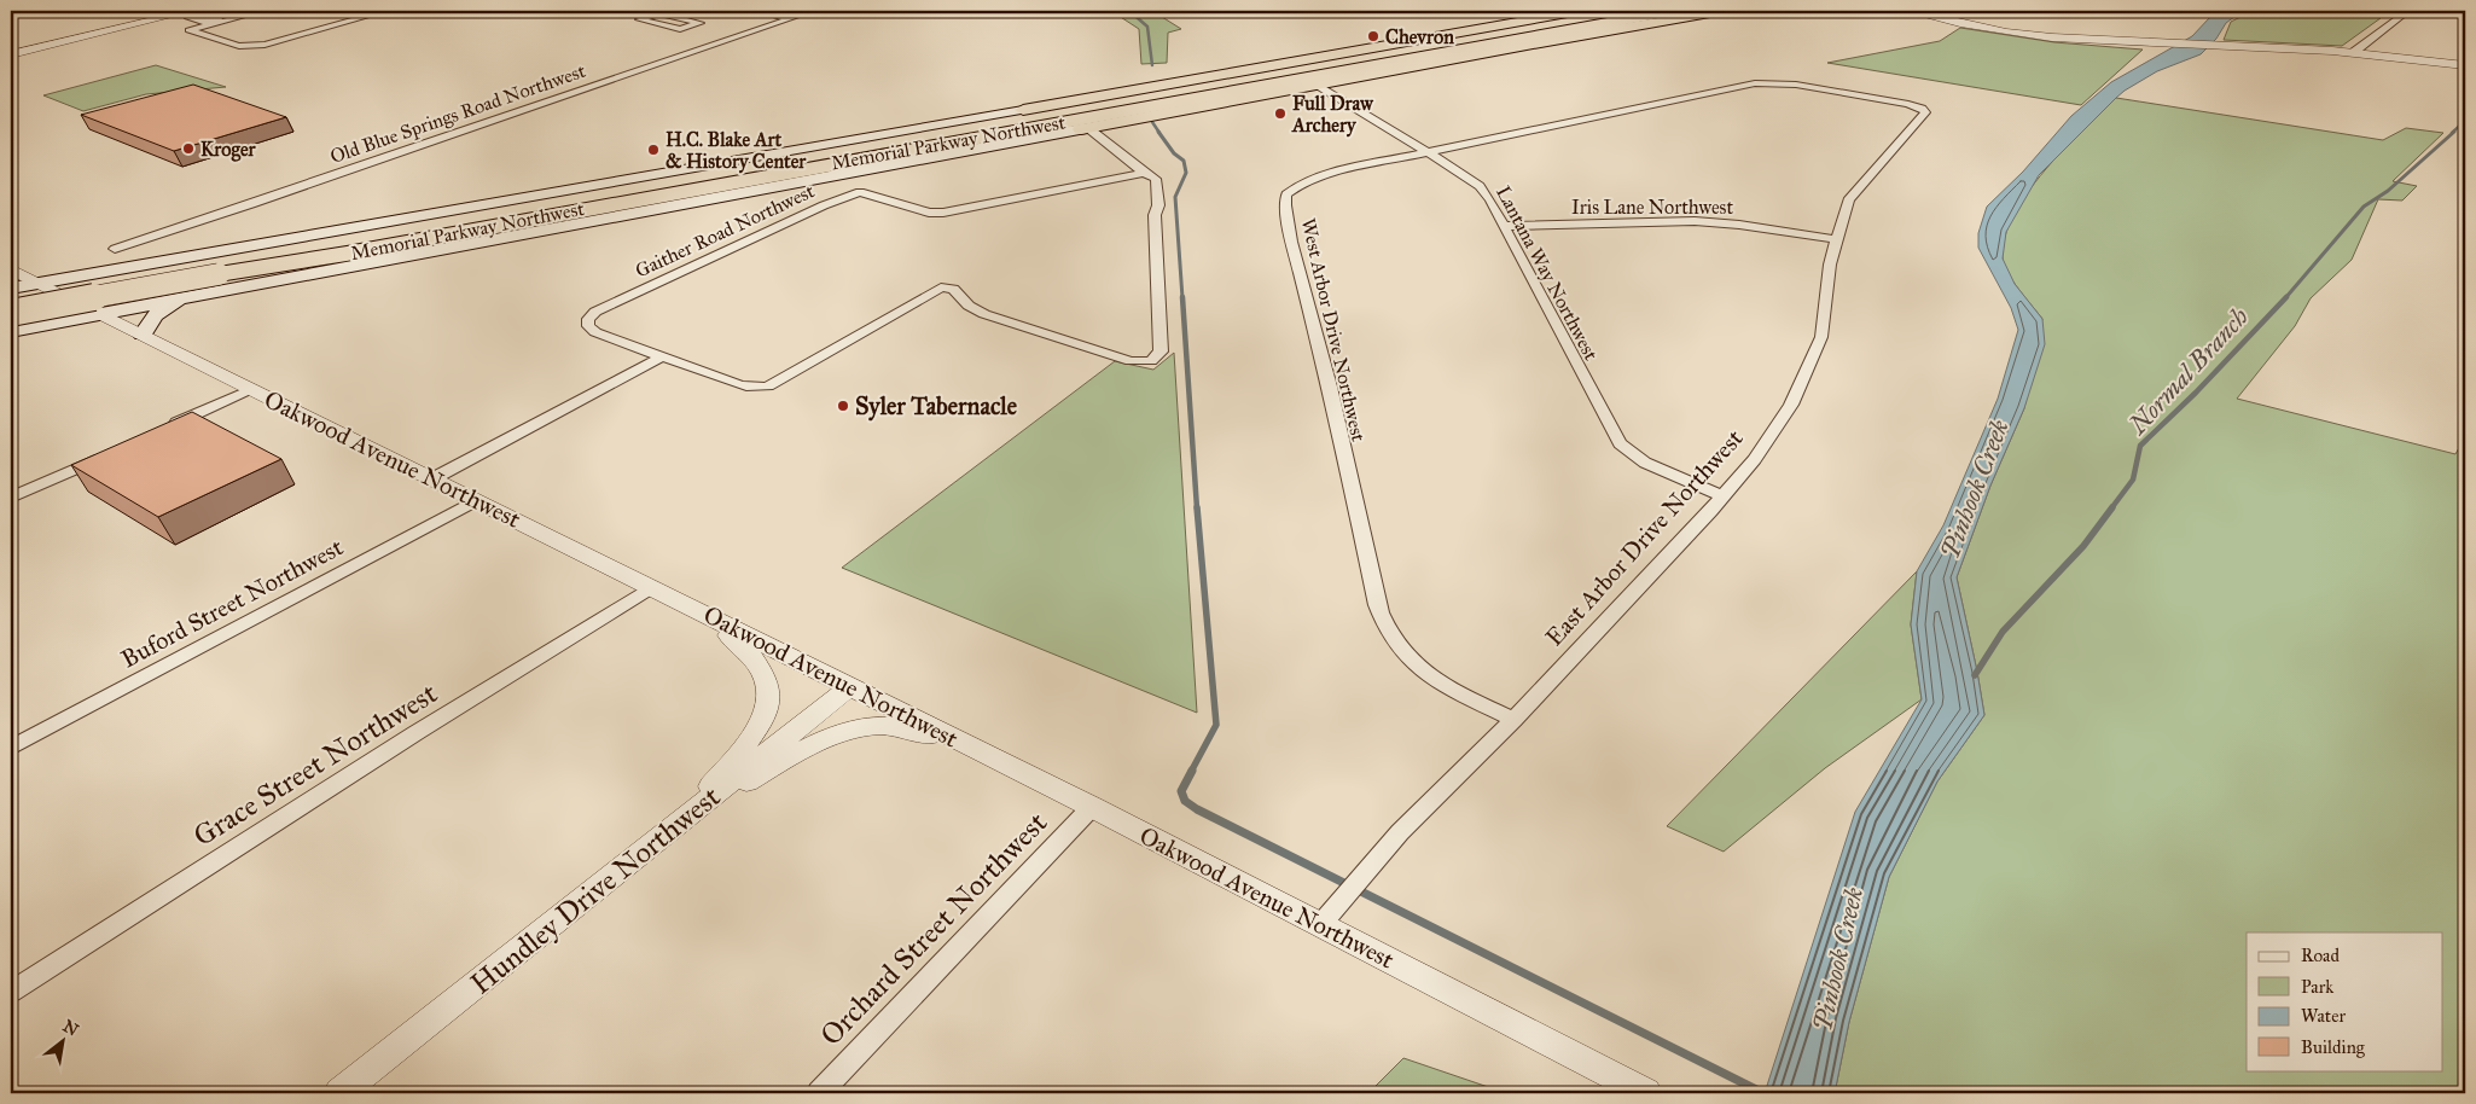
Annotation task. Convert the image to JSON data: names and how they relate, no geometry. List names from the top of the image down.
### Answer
{
  "streets": {
    "highway": ["Memorial Parkway Northwest"],
    "street": [
      "Old Blue Springs Road Northwest",
      "Iris Lane Northwest",
      "Gaither Road Northwest",
      "Lantana Way Northwest",
      "West Arbor Drive Northwest",
      "Oakwood Avenue Northwest",
      "East Arbor Drive Northwest",
      "Buford Street Northwest",
      "Grace Street Northwest",
      "Hundley Drive Northwest",
      "Orchard Street Northwest"
    ]
  },
  "crossings": [
    ["Iris Lane Northwest", "Lantana Way Northwest"],
    ["Iris Lane Northwest", "East Arbor Drive Northwest"],
    ["Lantana Way Northwest", "West Arbor Drive Northwest"],
    ["Lantana Way Northwest", "East Arbor Drive Northwest"],
    ["West Arbor Drive Northwest", "East Arbor Drive Northwest"],
    ["Oakwood Avenue Northwest", "East Arbor Drive Northwest"],
    ["Oakwood Avenue Northwest", "Buford Street Northwest"],
    ["Oakwood Avenue Northwest", "Grace Street Northwest"],
    ["Oakwood Avenue Northwest", "Hundley Drive Northwest"],
    ["Oakwood Avenue Northwest", "Orchard Street Northwest"]
  ],
  "water": ["Normal Branch", "Pinhook Creek"],
  "places": [
    "Chevron",
    "Full Draw Archery",
    "Kroger",
    "H.C. Blake Art & History Center",
    "Syler Tabernacle"
  ],
  "legend": [
    "Road",
    "Park",
    "Water",
    "Building"
  ],
  "north": "top right"
}
